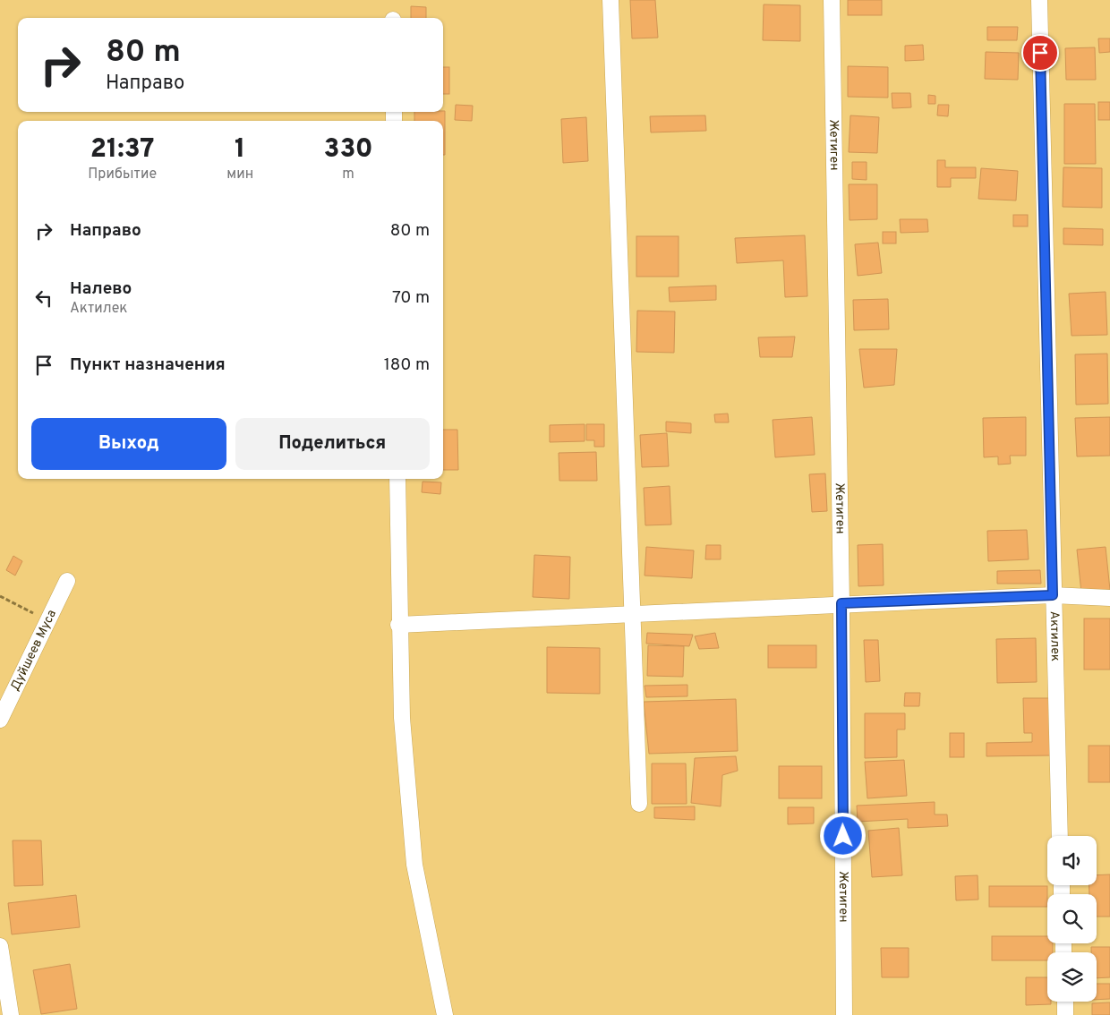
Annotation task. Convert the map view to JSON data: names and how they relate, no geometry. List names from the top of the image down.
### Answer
{
  "streets": {
    "street": ["Жетиген", "Актилек", "Дуйшеев Муса"]
  },
  "page": {
    "turn": ["80 m", "Направо"],
    "eta": [
      "21:37",
      "Прибытие",
      "1",
      "мин",
      "330",
      "m"
    ],
    "list": [
      {
        "name": "Направо",
        "value": "80 m"
      },
      {
        "name": "Налево",
        "note": "Актилек",
        "value": "70 m"
      },
      {
        "name": "Пункт назначения",
        "value": "180 m"
      }
    ],
    "buttons": ["Выход", "Поделиться"]
  }
}
